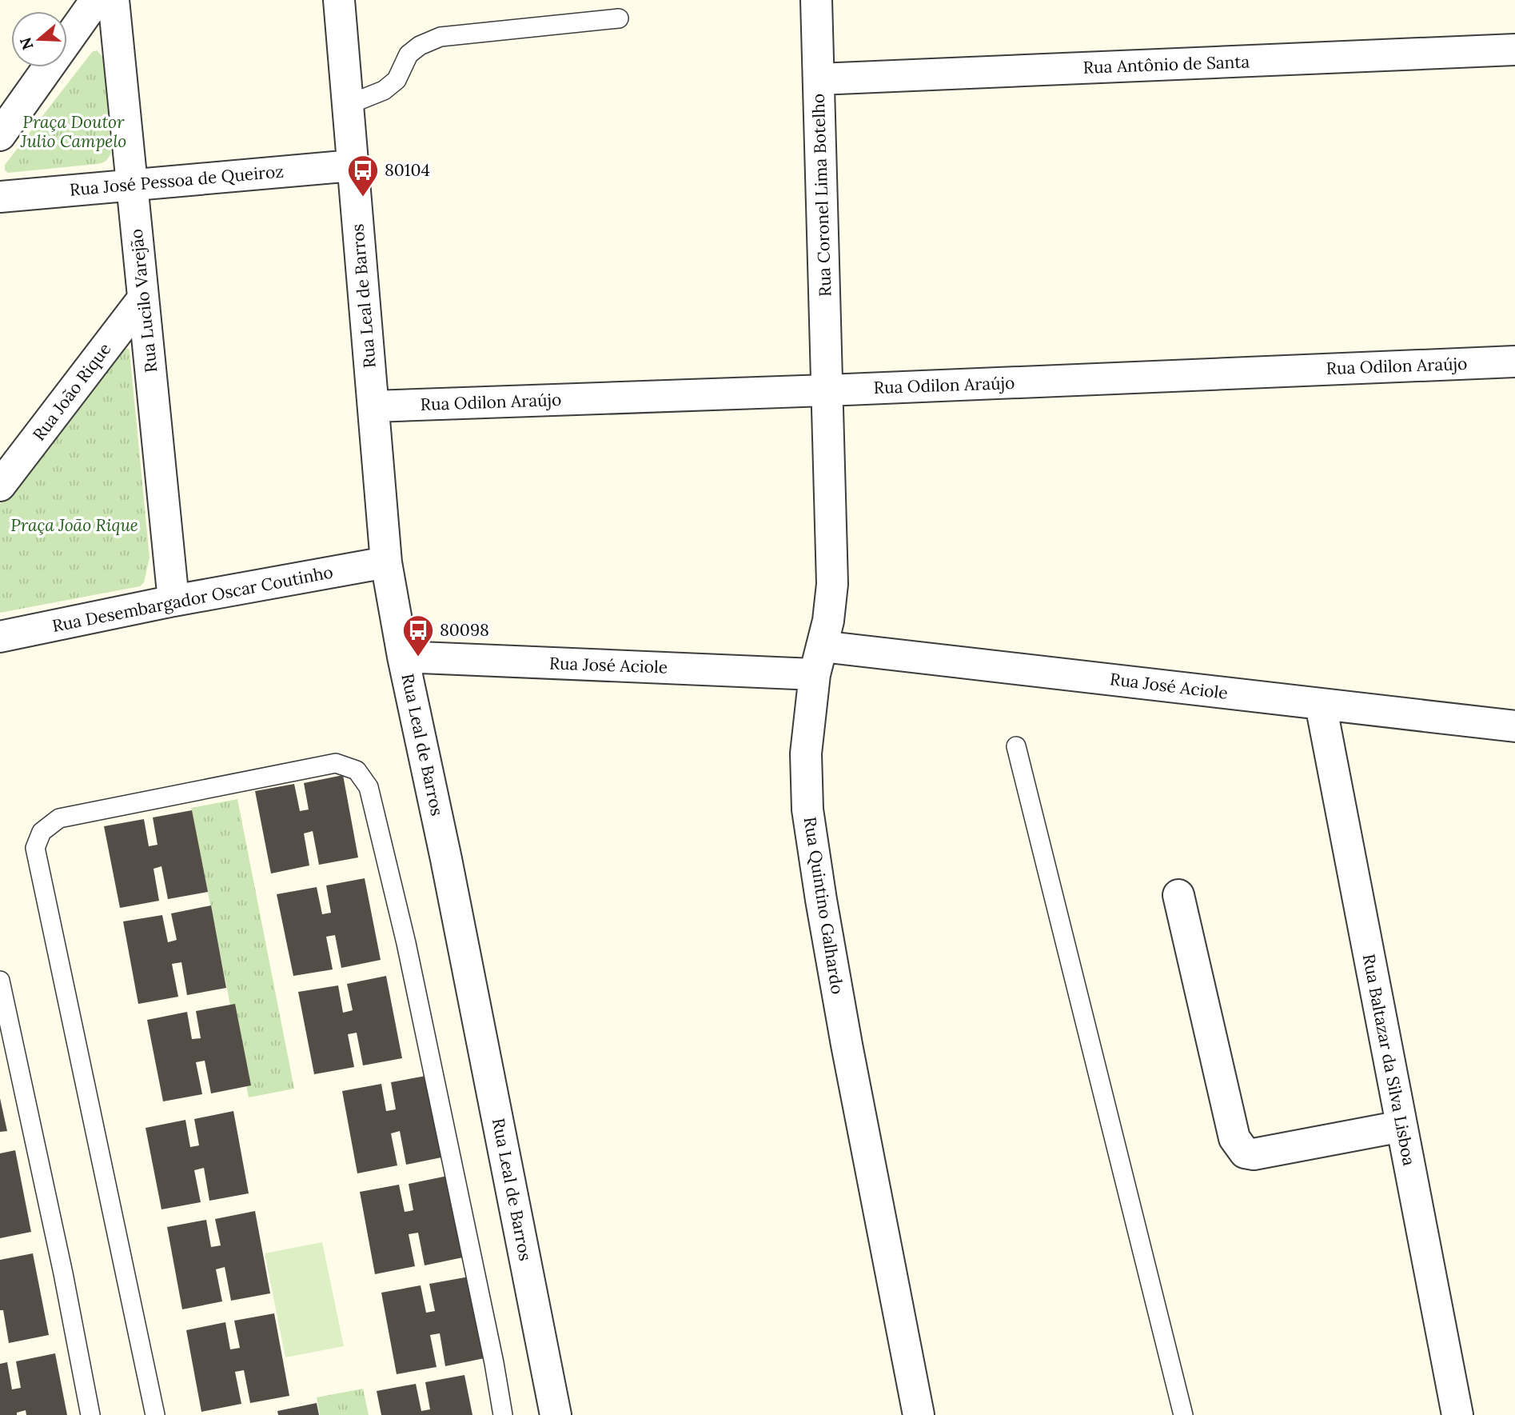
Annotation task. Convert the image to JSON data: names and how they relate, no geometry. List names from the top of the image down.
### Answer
{
  "streets": {
    "street": [
      "Rua Antônio de Santa",
      "Rua José Pessoa de Queiroz",
      "Rua Coronel Lima Botelho",
      "Rua Leal de Barros",
      "Rua Lucilo Varejão",
      "Rua Odilon Araújo",
      "Rua João Rique",
      "Rua Desembargador Oscar Coutinho",
      "Rua José Aciole",
      "Rua Quintino Galhardo",
      "Rua Baltazar da Silva Lisboa"
    ]
  },
  "crossings": [
    ["Rua Antônio de Santa", "Rua Coronel Lima Botelho"],
    ["Rua José Pessoa de Queiroz", "Rua Leal de Barros"],
    ["Rua José Pessoa de Queiroz", "Rua Lucilo Varejão"],
    ["Rua Coronel Lima Botelho", "Rua Odilon Araújo"],
    ["Rua Coronel Lima Botelho", "Rua Quintino Galhardo"],
    ["Rua Leal de Barros", "Rua Odilon Araújo"],
    ["Rua Leal de Barros", "Rua Desembargador Oscar Coutinho"],
    ["Rua Leal de Barros", "Rua José Aciole"],
    ["Rua Lucilo Varejão", "Rua João Rique"],
    ["Rua Lucilo Varejão", "Rua Desembargador Oscar Coutinho"],
    ["Rua Odilon Araújo", "Rua Quintino Galhardo"],
    ["Rua José Aciole", "Rua Quintino Galhardo"],
    ["Rua José Aciole", "Rua Baltazar da Silva Lisboa"]
  ],
  "parks": ["Praça Doutor Julio Campelo", "Praça João Rique"],
  "places": {
    "bus stop": ["80104", "80098"]
  },
  "north": "left"
}
